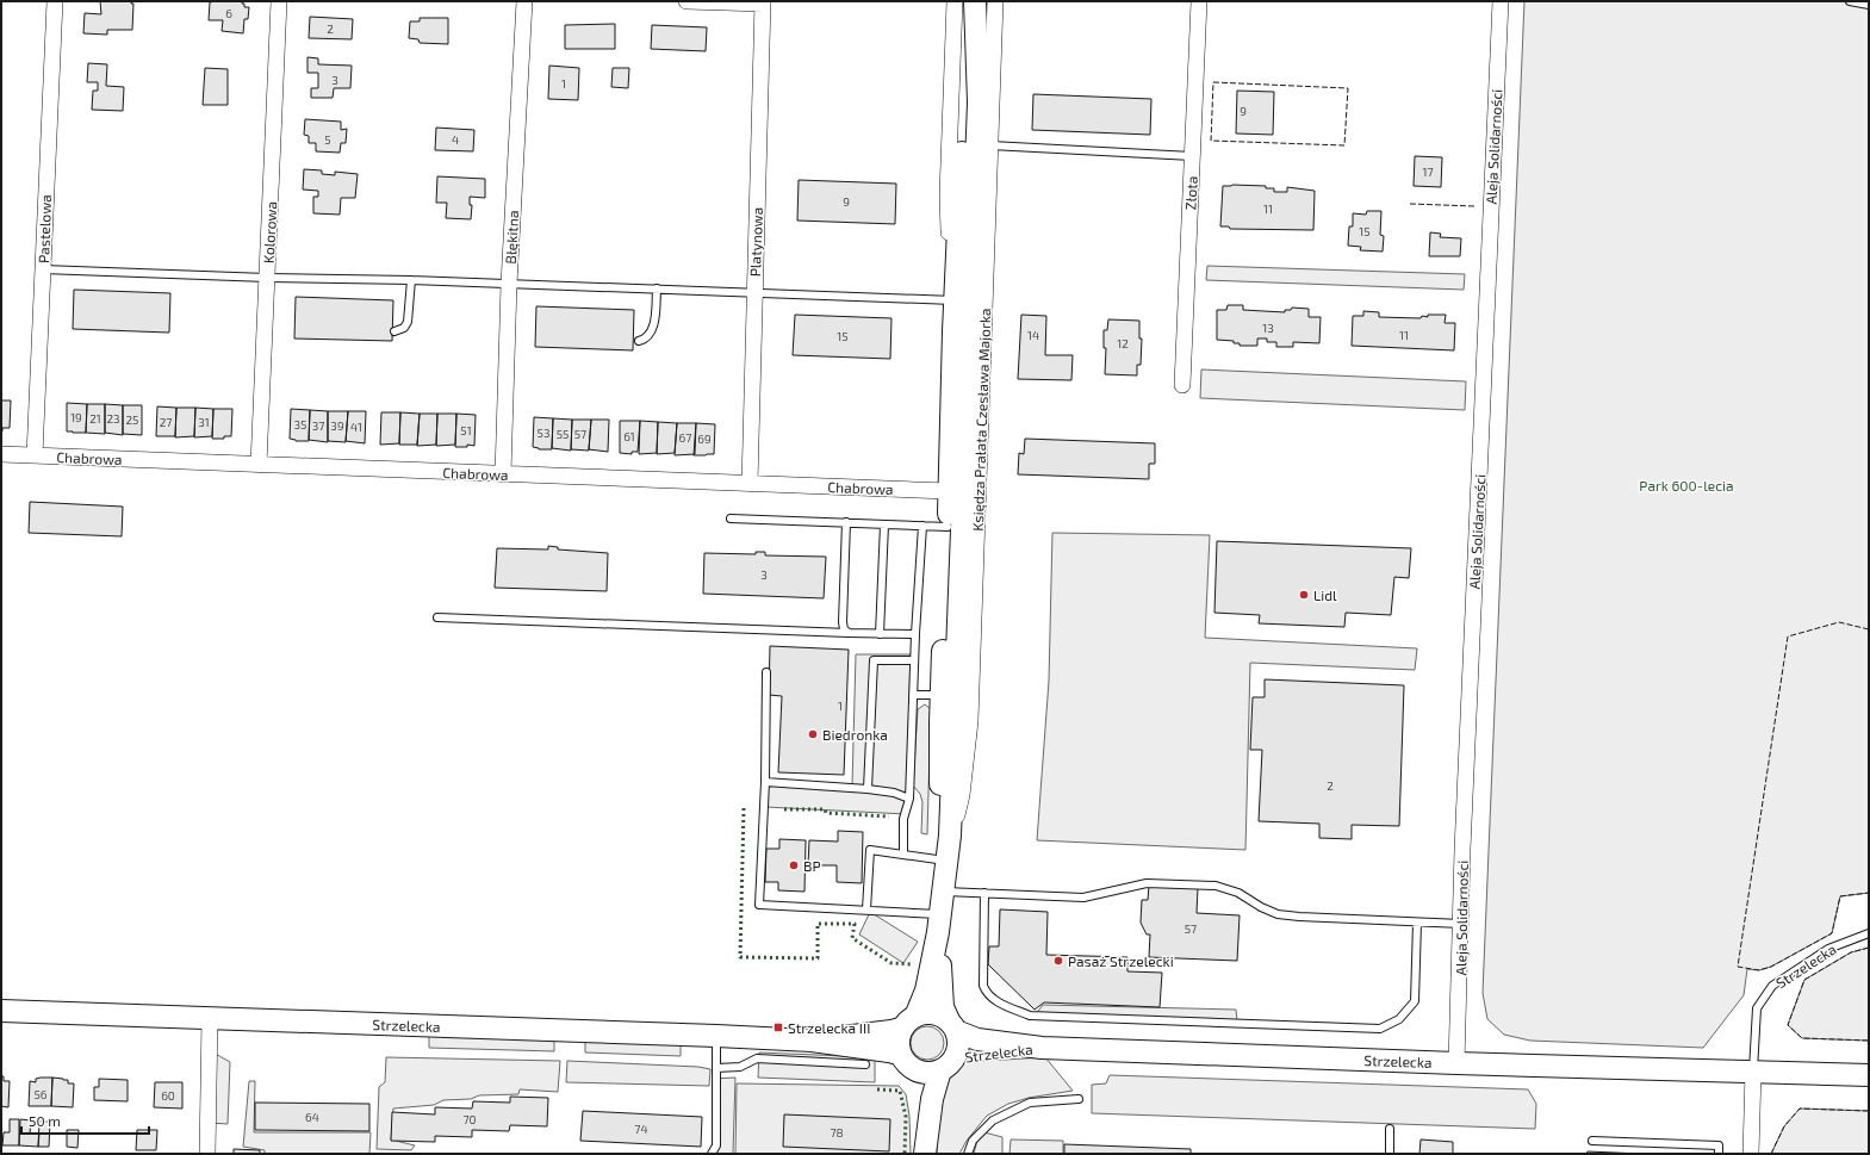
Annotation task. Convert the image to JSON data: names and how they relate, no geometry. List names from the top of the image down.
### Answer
{
  "streets": {
    "street": [
      "Aleja Solidarności",
      "Złota",
      "Pastelowa",
      "Kolorowa",
      "Błękitna",
      "Platynowa",
      "Księdza Prałata Czesława Majorka",
      "Chabrowa",
      "Strzelecka"
    ]
  },
  "crossings": [
    ["Aleja Solidarności", "Strzelecka"],
    ["Pastelowa", "Chabrowa"],
    ["Kolorowa", "Chabrowa"],
    ["Błękitna", "Chabrowa"],
    ["Platynowa", "Chabrowa"],
    ["Księdza Prałata Czesława Majorka", "Chabrowa"],
    ["Księdza Prałata Czesława Majorka", "Strzelecka"]
  ],
  "parks": ["Park 600-lecia"],
  "places": {
    "other": [
      "Lidl",
      "Biedronka",
      "BP",
      "Pasaż Strzelecki"
    ],
    "transit": ["Strzelecka III"]
  },
  "house_numbers": [
    "6",
    "2",
    "3",
    "1",
    "9",
    "5",
    "4",
    "17",
    "9",
    "11",
    "15",
    "13",
    "14",
    "11",
    "15",
    "12",
    "19",
    "21",
    "23",
    "25",
    "27",
    "31",
    "35",
    "37",
    "39",
    "41",
    "51",
    "53",
    "55",
    "57",
    "61",
    "67",
    "69",
    "3",
    "1",
    "2",
    "57",
    "56",
    "60",
    "64",
    "70",
    "74",
    "78"
  ],
  "scale_bar": "50 m"
}
